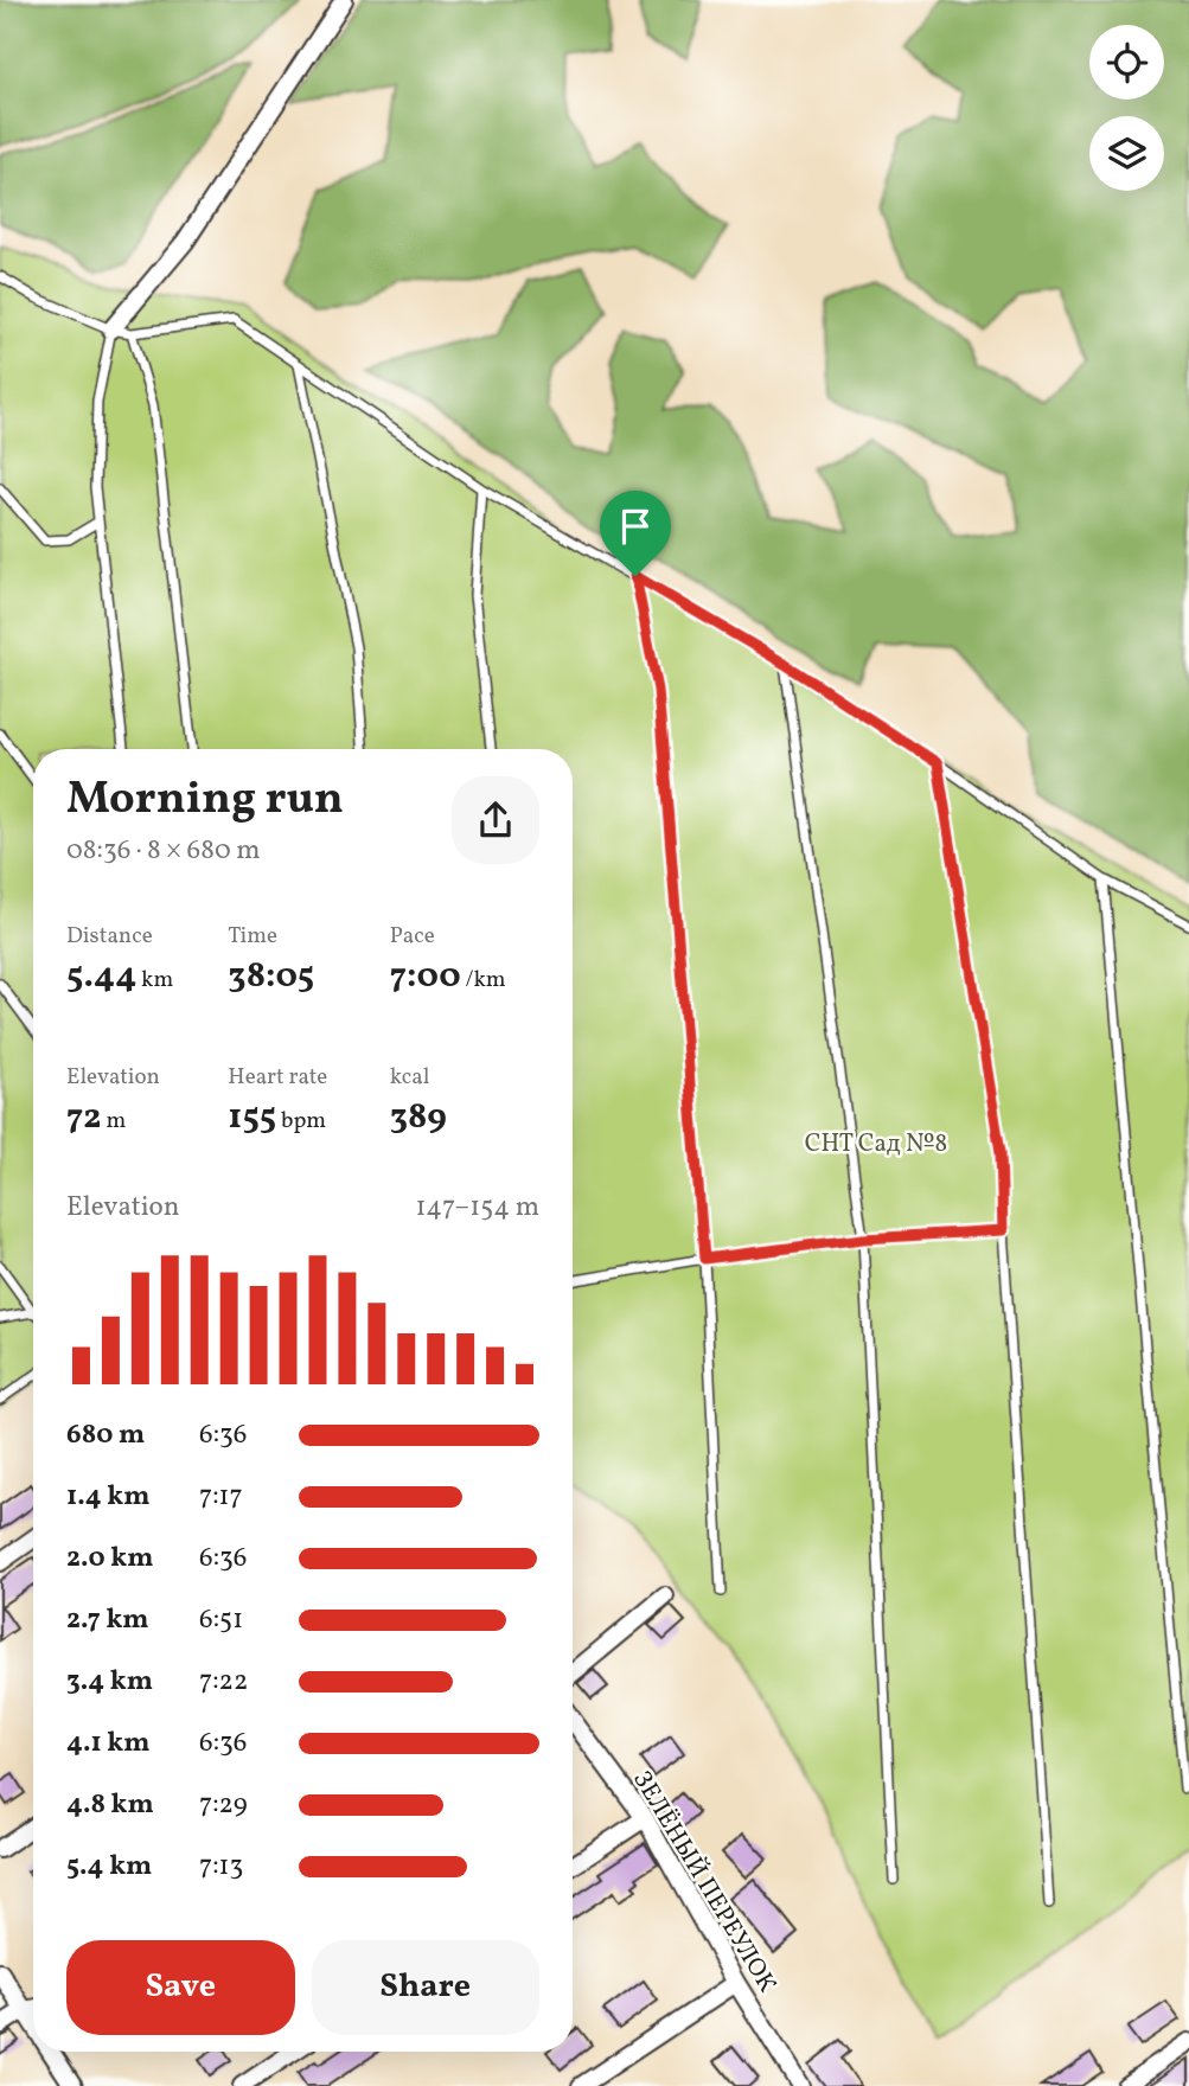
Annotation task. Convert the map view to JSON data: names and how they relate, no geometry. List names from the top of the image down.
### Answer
{
  "streets": {
    "street": ["ЗЕЛЁНЫЙ ПЕРЕУЛОК"]
  },
  "parks": ["СНТ Сад №8"],
  "page": {
    "heading": ["Morning run", "08:36 · 8 × 680 m"],
    "stats": [
      ["Distance", "5.44 km"],
      ["Time", "38:05"],
      ["Pace", "7:00 /km"],
      ["Elevation", "72 m"],
      ["Heart rate", "155 bpm"],
      ["kcal", "389"]
    ],
    "chart": ["Elevation", "147–154 m"],
    "list": [
      {
        "name": "680 m",
        "note": "6:36"
      },
      {
        "name": "1.4 km",
        "note": "7:17"
      },
      {
        "name": "2.0 km",
        "note": "6:36"
      },
      {
        "name": "2.7 km",
        "note": "6:51"
      },
      {
        "name": "3.4 km",
        "note": "7:22"
      },
      {
        "name": "4.1 km",
        "note": "6:36"
      },
      {
        "name": "4.8 km",
        "note": "7:29"
      },
      {
        "name": "5.4 km",
        "note": "7:13"
      }
    ],
    "buttons": ["Save", "Share"]
  }
}
